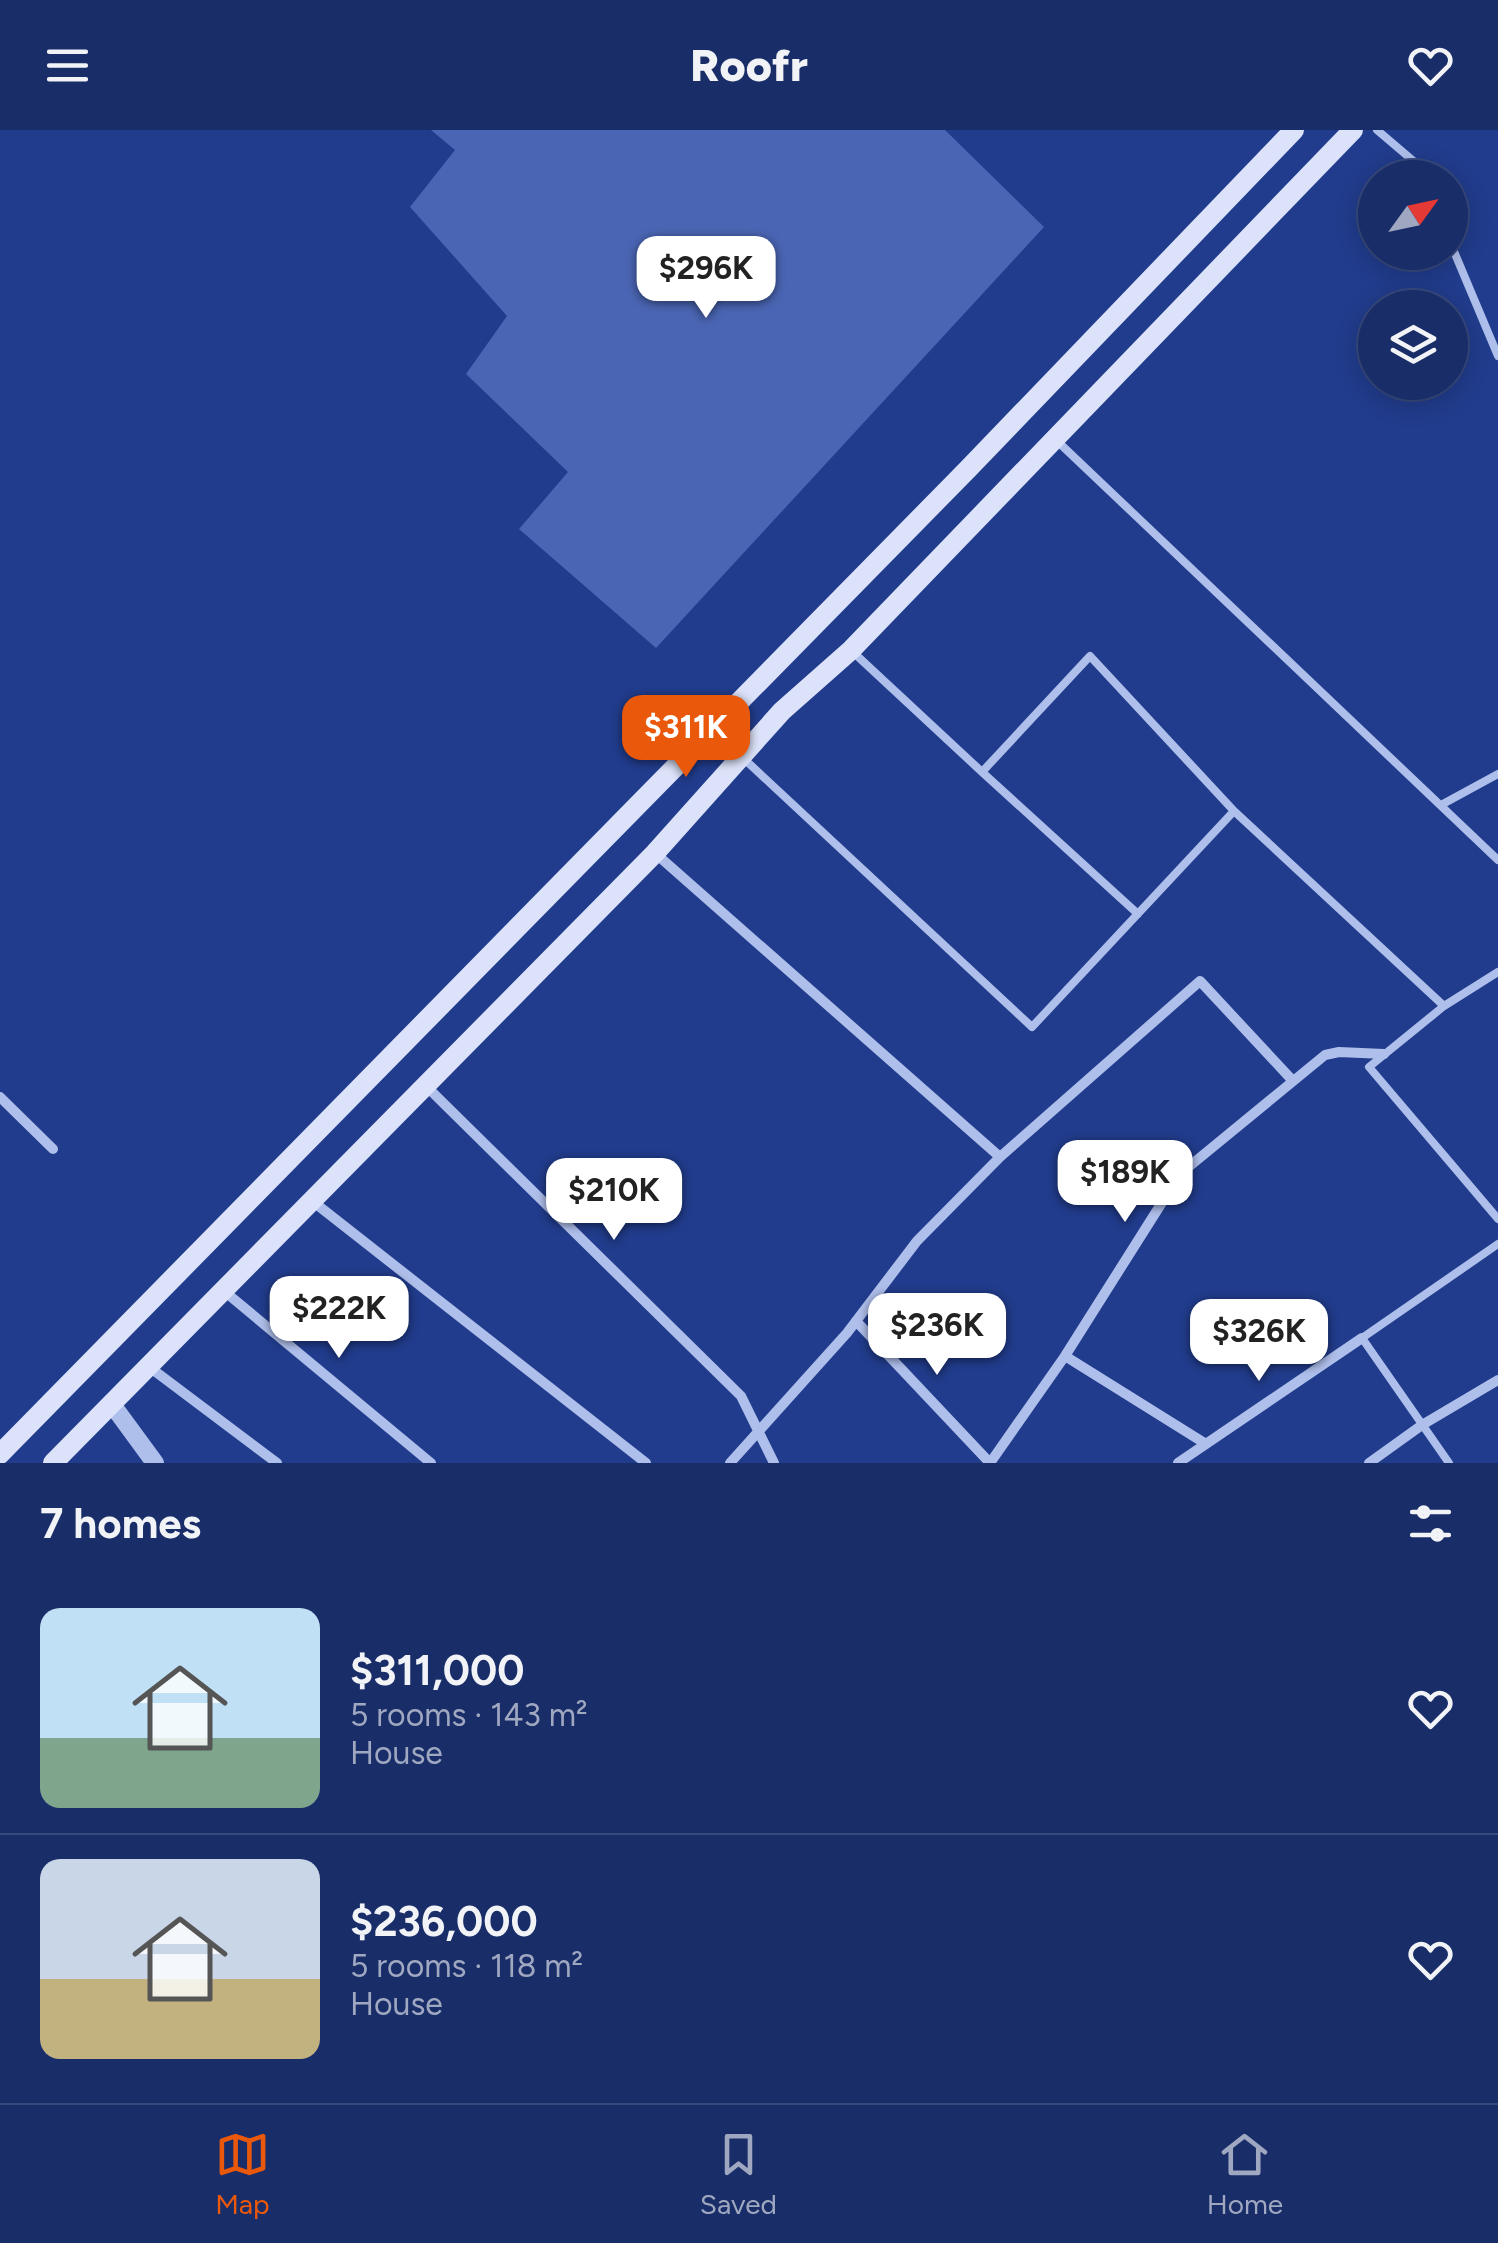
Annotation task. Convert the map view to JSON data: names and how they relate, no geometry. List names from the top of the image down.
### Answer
{
  "north": "top right",
  "page": {
    "header": "Roofr",
    "price": [
      "$296K",
      "$311K",
      "$189K",
      "$210K",
      "$222K",
      "$236K",
      "$326K"
    ],
    "heading": "7 homes",
    "list": [
      {
        "name": "$311,000",
        "note": "5 rooms · 143 m² · House"
      },
      {
        "name": "$236,000",
        "note": "5 rooms · 118 m² · House"
      }
    ],
    "tabs": ["Map", "Saved", "Home"]
  }
}
